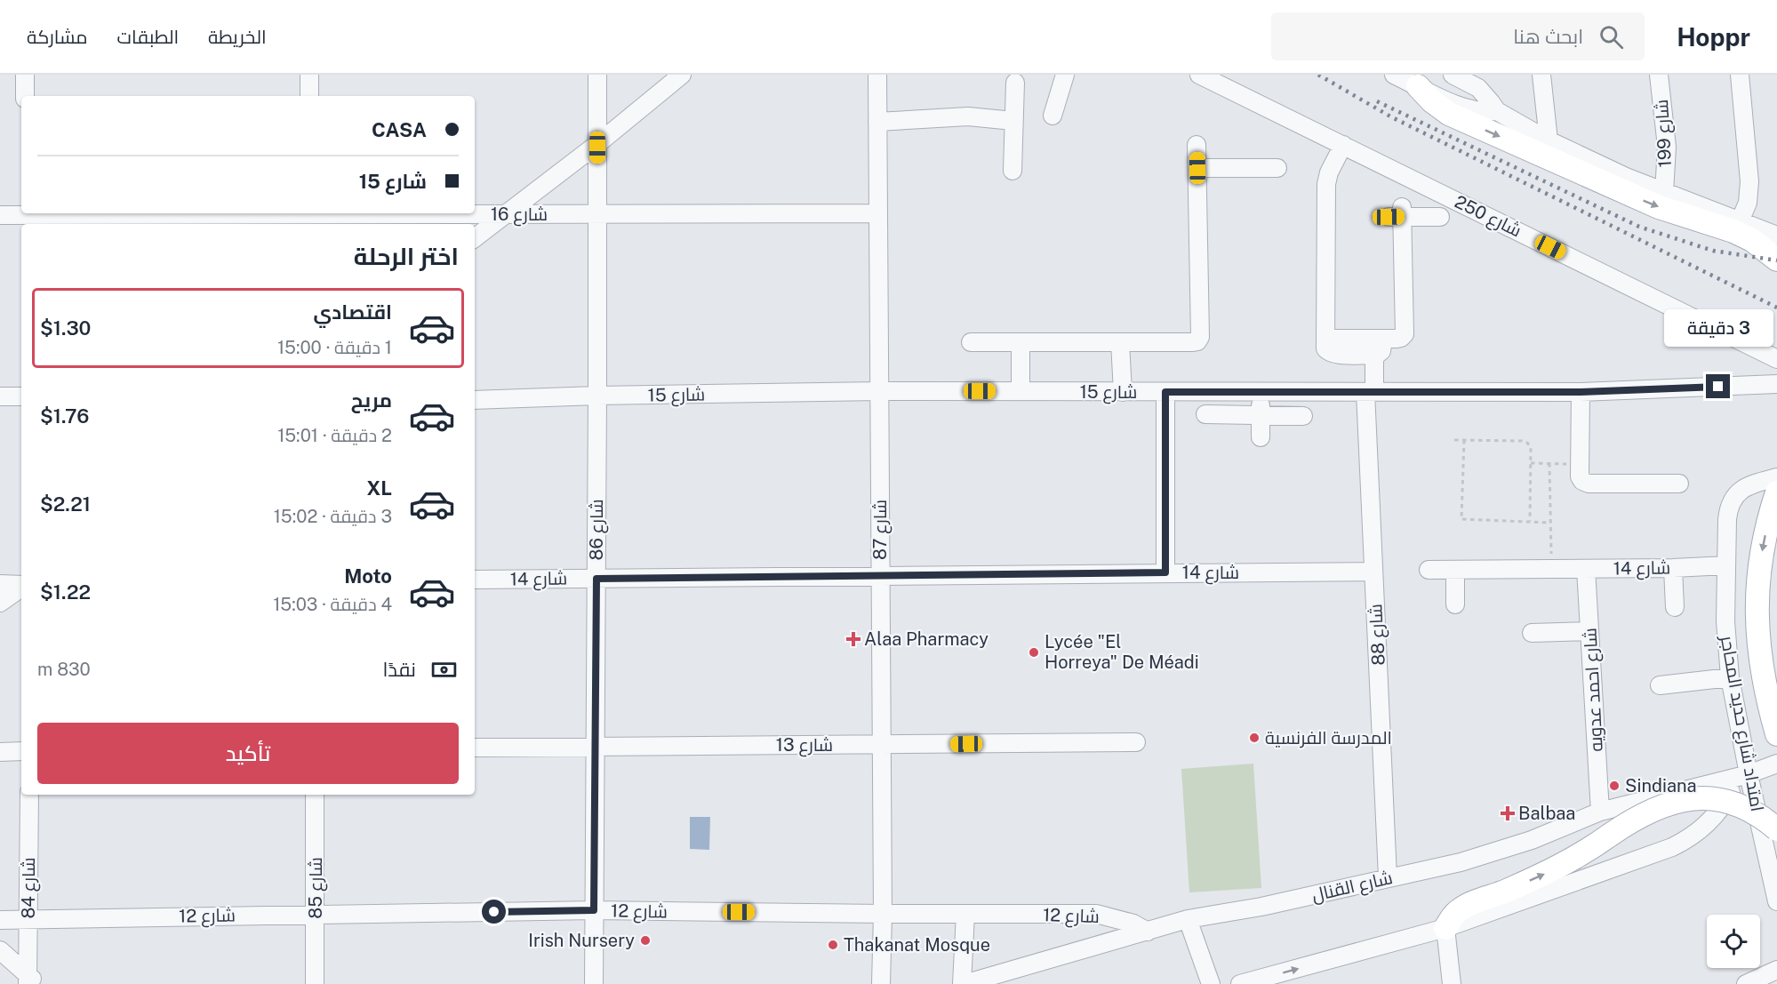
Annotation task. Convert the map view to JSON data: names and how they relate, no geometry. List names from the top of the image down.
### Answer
{
  "streets": {
    "street": [
      "شارع 199",
      "شارع 16",
      "شارع 250",
      "شارع 15",
      "شارع 86",
      "شارع 87",
      "شارع 14",
      "شارع 88",
      "شارع احمد عدويه",
      "امتداد شارع حديد المحاجر",
      "شارع 13",
      "شارع القنال",
      "شارع 84",
      "شارع 85",
      "شارع 12"
    ]
  },
  "crossings": [
    ["شارع 16", "شارع 86"],
    ["شارع 16", "شارع 87"],
    ["شارع 15", "شارع 86"],
    ["شارع 15", "شارع 87"],
    ["شارع 15", "شارع 88"],
    ["شارع 86", "شارع 14"],
    ["شارع 86", "شارع 13"],
    ["شارع 86", "شارع 12"],
    ["شارع 87", "شارع 14"],
    ["شارع 87", "شارع 13"],
    ["شارع 87", "شارع 12"],
    ["شارع 14", "شارع 88"],
    ["شارع 14", "شارع احمد عدويه"],
    ["شارع 14", "امتداد شارع حديد المحاجر"],
    ["شارع 88", "شارع القنال"],
    ["شارع احمد عدويه", "شارع القنال"],
    ["امتداد شارع حديد المحاجر", "شارع القنال"],
    ["شارع القنال", "شارع 12"],
    ["شارع 84", "شارع 12"],
    ["شارع 85", "شارع 12"]
  ],
  "places": {
    "health": ["Alaa Pharmacy", "Balbaa"],
    "other": [
      "Lycée \"El Horreya\" De Méadi",
      "المدرسة الفرنسية",
      "Sindiana",
      "Irish Nursery",
      "Thakanat Mosque"
    ]
  },
  "page": {
    "header": "Hoppr",
    "search": "ابحث هنا",
    "nav": ["الخريطة", "الطبقات", "مشاركة"],
    "banner": ["CASA", "شارع 15"],
    "heading": "اختر الرحلة",
    "list": [
      {
        "name": "اقتصادي",
        "note": "1 دقيقة · 15:00",
        "value": "$1.30"
      },
      {
        "name": "مريح",
        "note": "2 دقيقة · 15:01",
        "value": "$1.76"
      },
      {
        "name": "XL",
        "note": "3 دقيقة · 15:02",
        "value": "$2.21"
      },
      {
        "name": "Moto",
        "note": "4 دقيقة · 15:03",
        "value": "$1.22"
      }
    ],
    "bubble": "3 دقيقة",
    "pay": ["نقدًا", "830 m"],
    "buttons": "تأكيد"
  }
}
